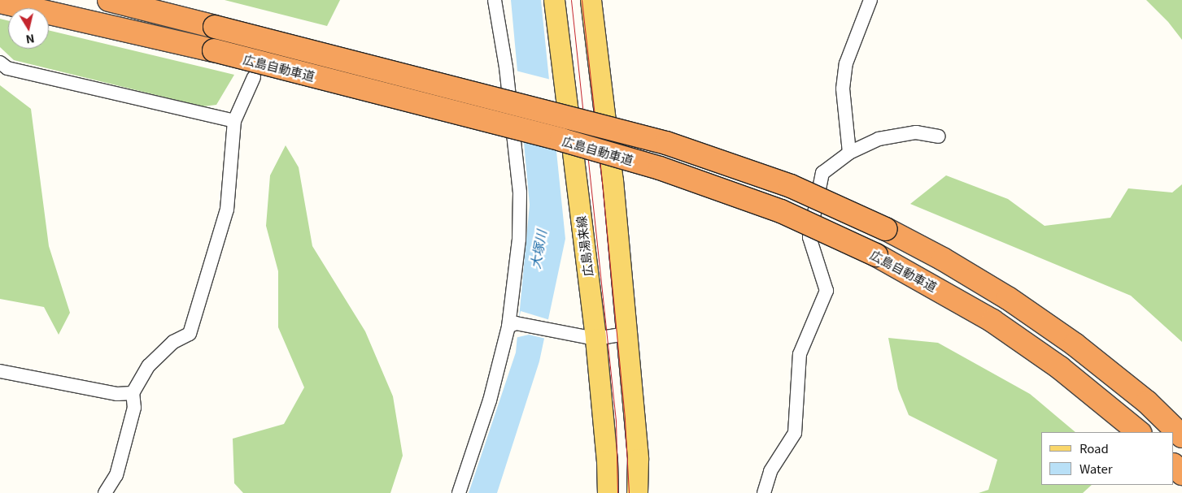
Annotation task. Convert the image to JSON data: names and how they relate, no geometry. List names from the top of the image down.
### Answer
{
  "streets": {
    "highway": ["広島自動車道"],
    "main road": ["広島湯来線"]
  },
  "water": ["大塚川"],
  "legend": ["Road", "Water"],
  "north": "bottom"
}
